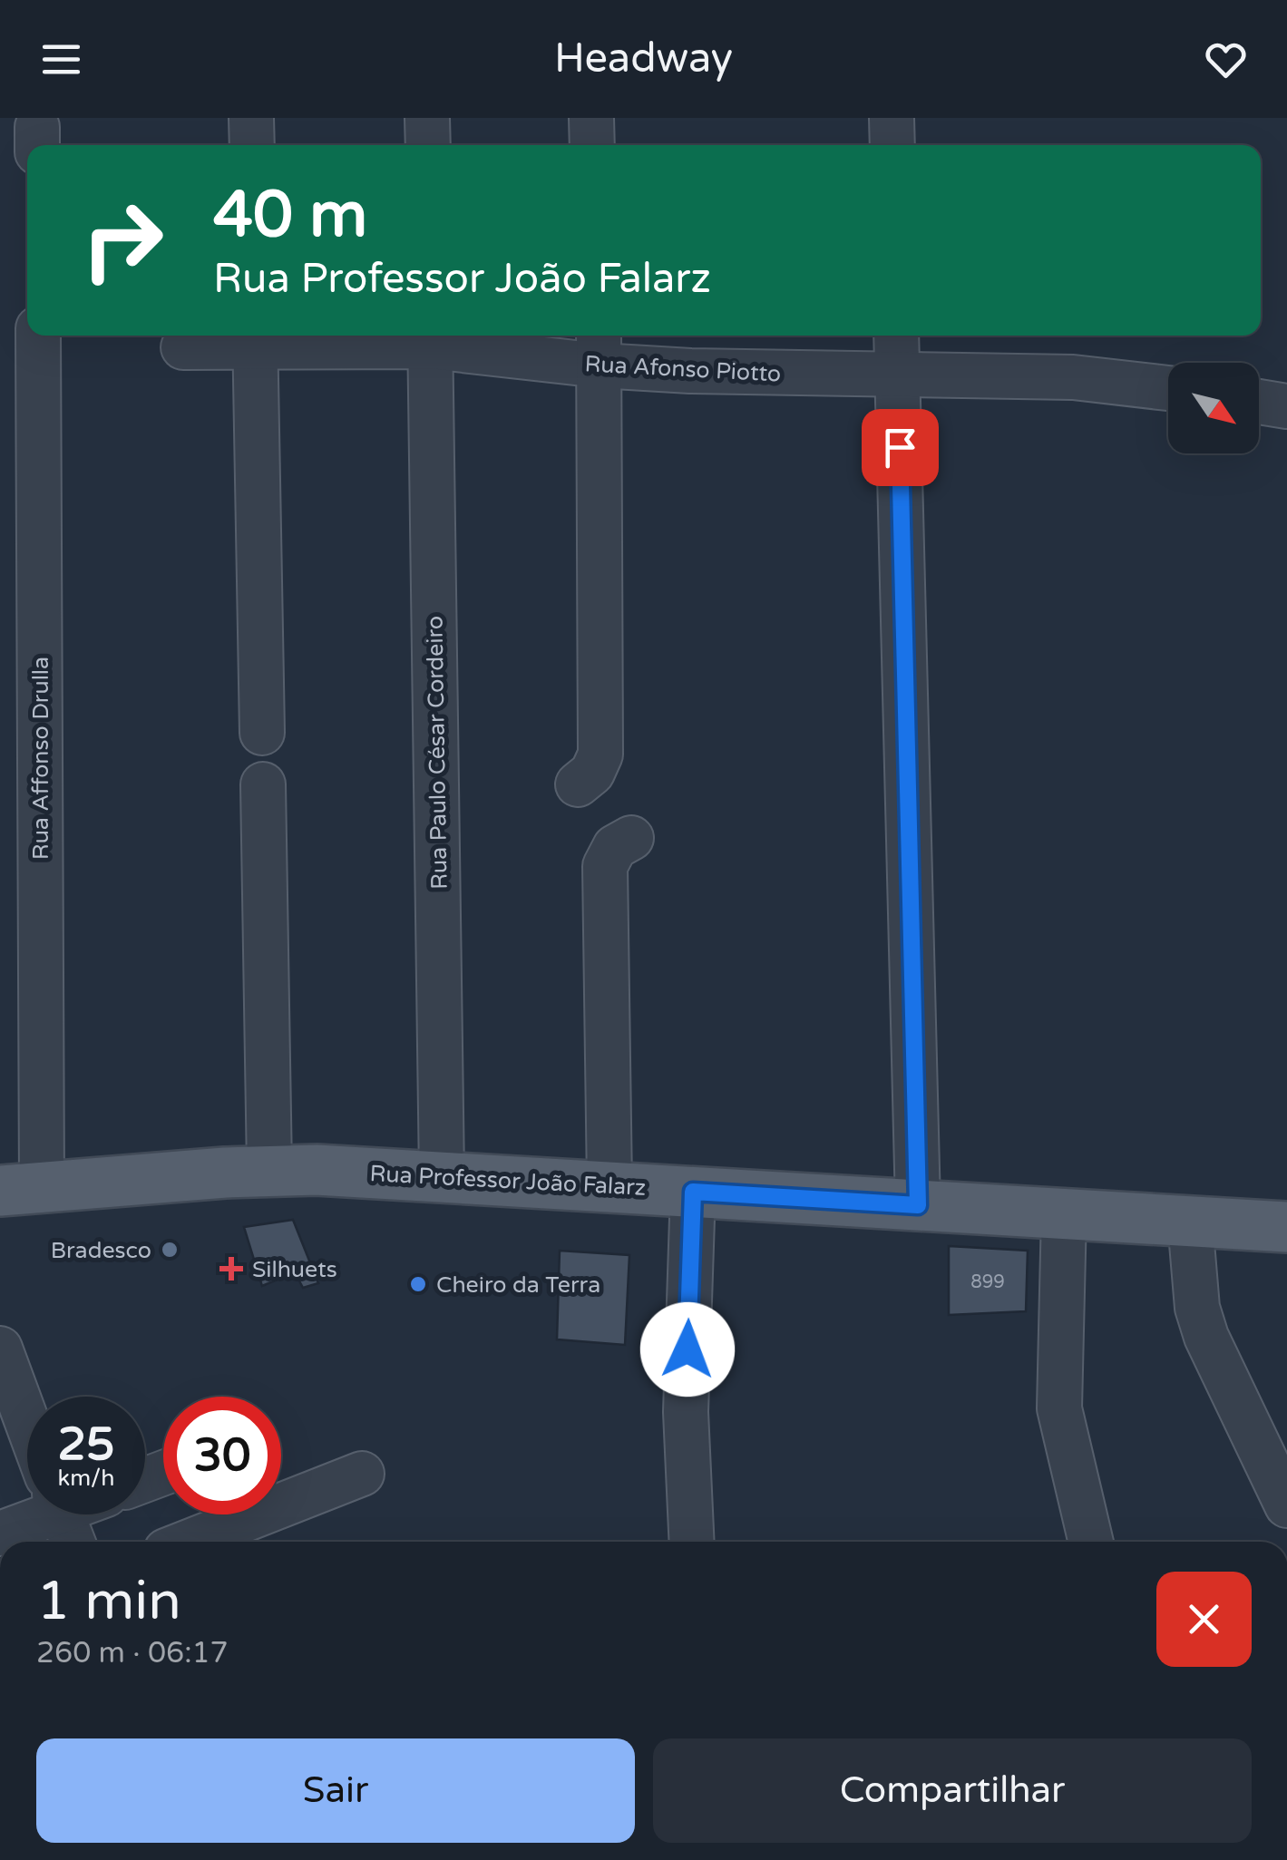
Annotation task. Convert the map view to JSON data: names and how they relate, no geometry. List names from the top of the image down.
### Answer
{
  "streets": {
    "main road": ["Rua Professor João Falarz"],
    "street": ["Rua Afonso Piotto", "Rua Paulo César Cordeiro", "Rua Affonso Drulla"]
  },
  "crossings": [
    ["Rua Afonso Piotto", "Rua Paulo César Cordeiro"],
    ["Rua Paulo César Cordeiro", "Rua Professor João Falarz"],
    ["Rua Affonso Drulla", "Rua Professor João Falarz"]
  ],
  "places": {
    "other": ["Bradesco", "Cheiro da Terra"],
    "health": ["Silhuets"]
  },
  "house_numbers": ["899"],
  "north": "bottom right",
  "page": {
    "header": "Headway",
    "turn": ["40 m", "Rua Professor João Falarz"],
    "speed": "25 km/h",
    "limit": "30",
    "heading": ["1 min", "260 m · 06:17"],
    "buttons": ["Sair", "Compartilhar"]
  }
}
